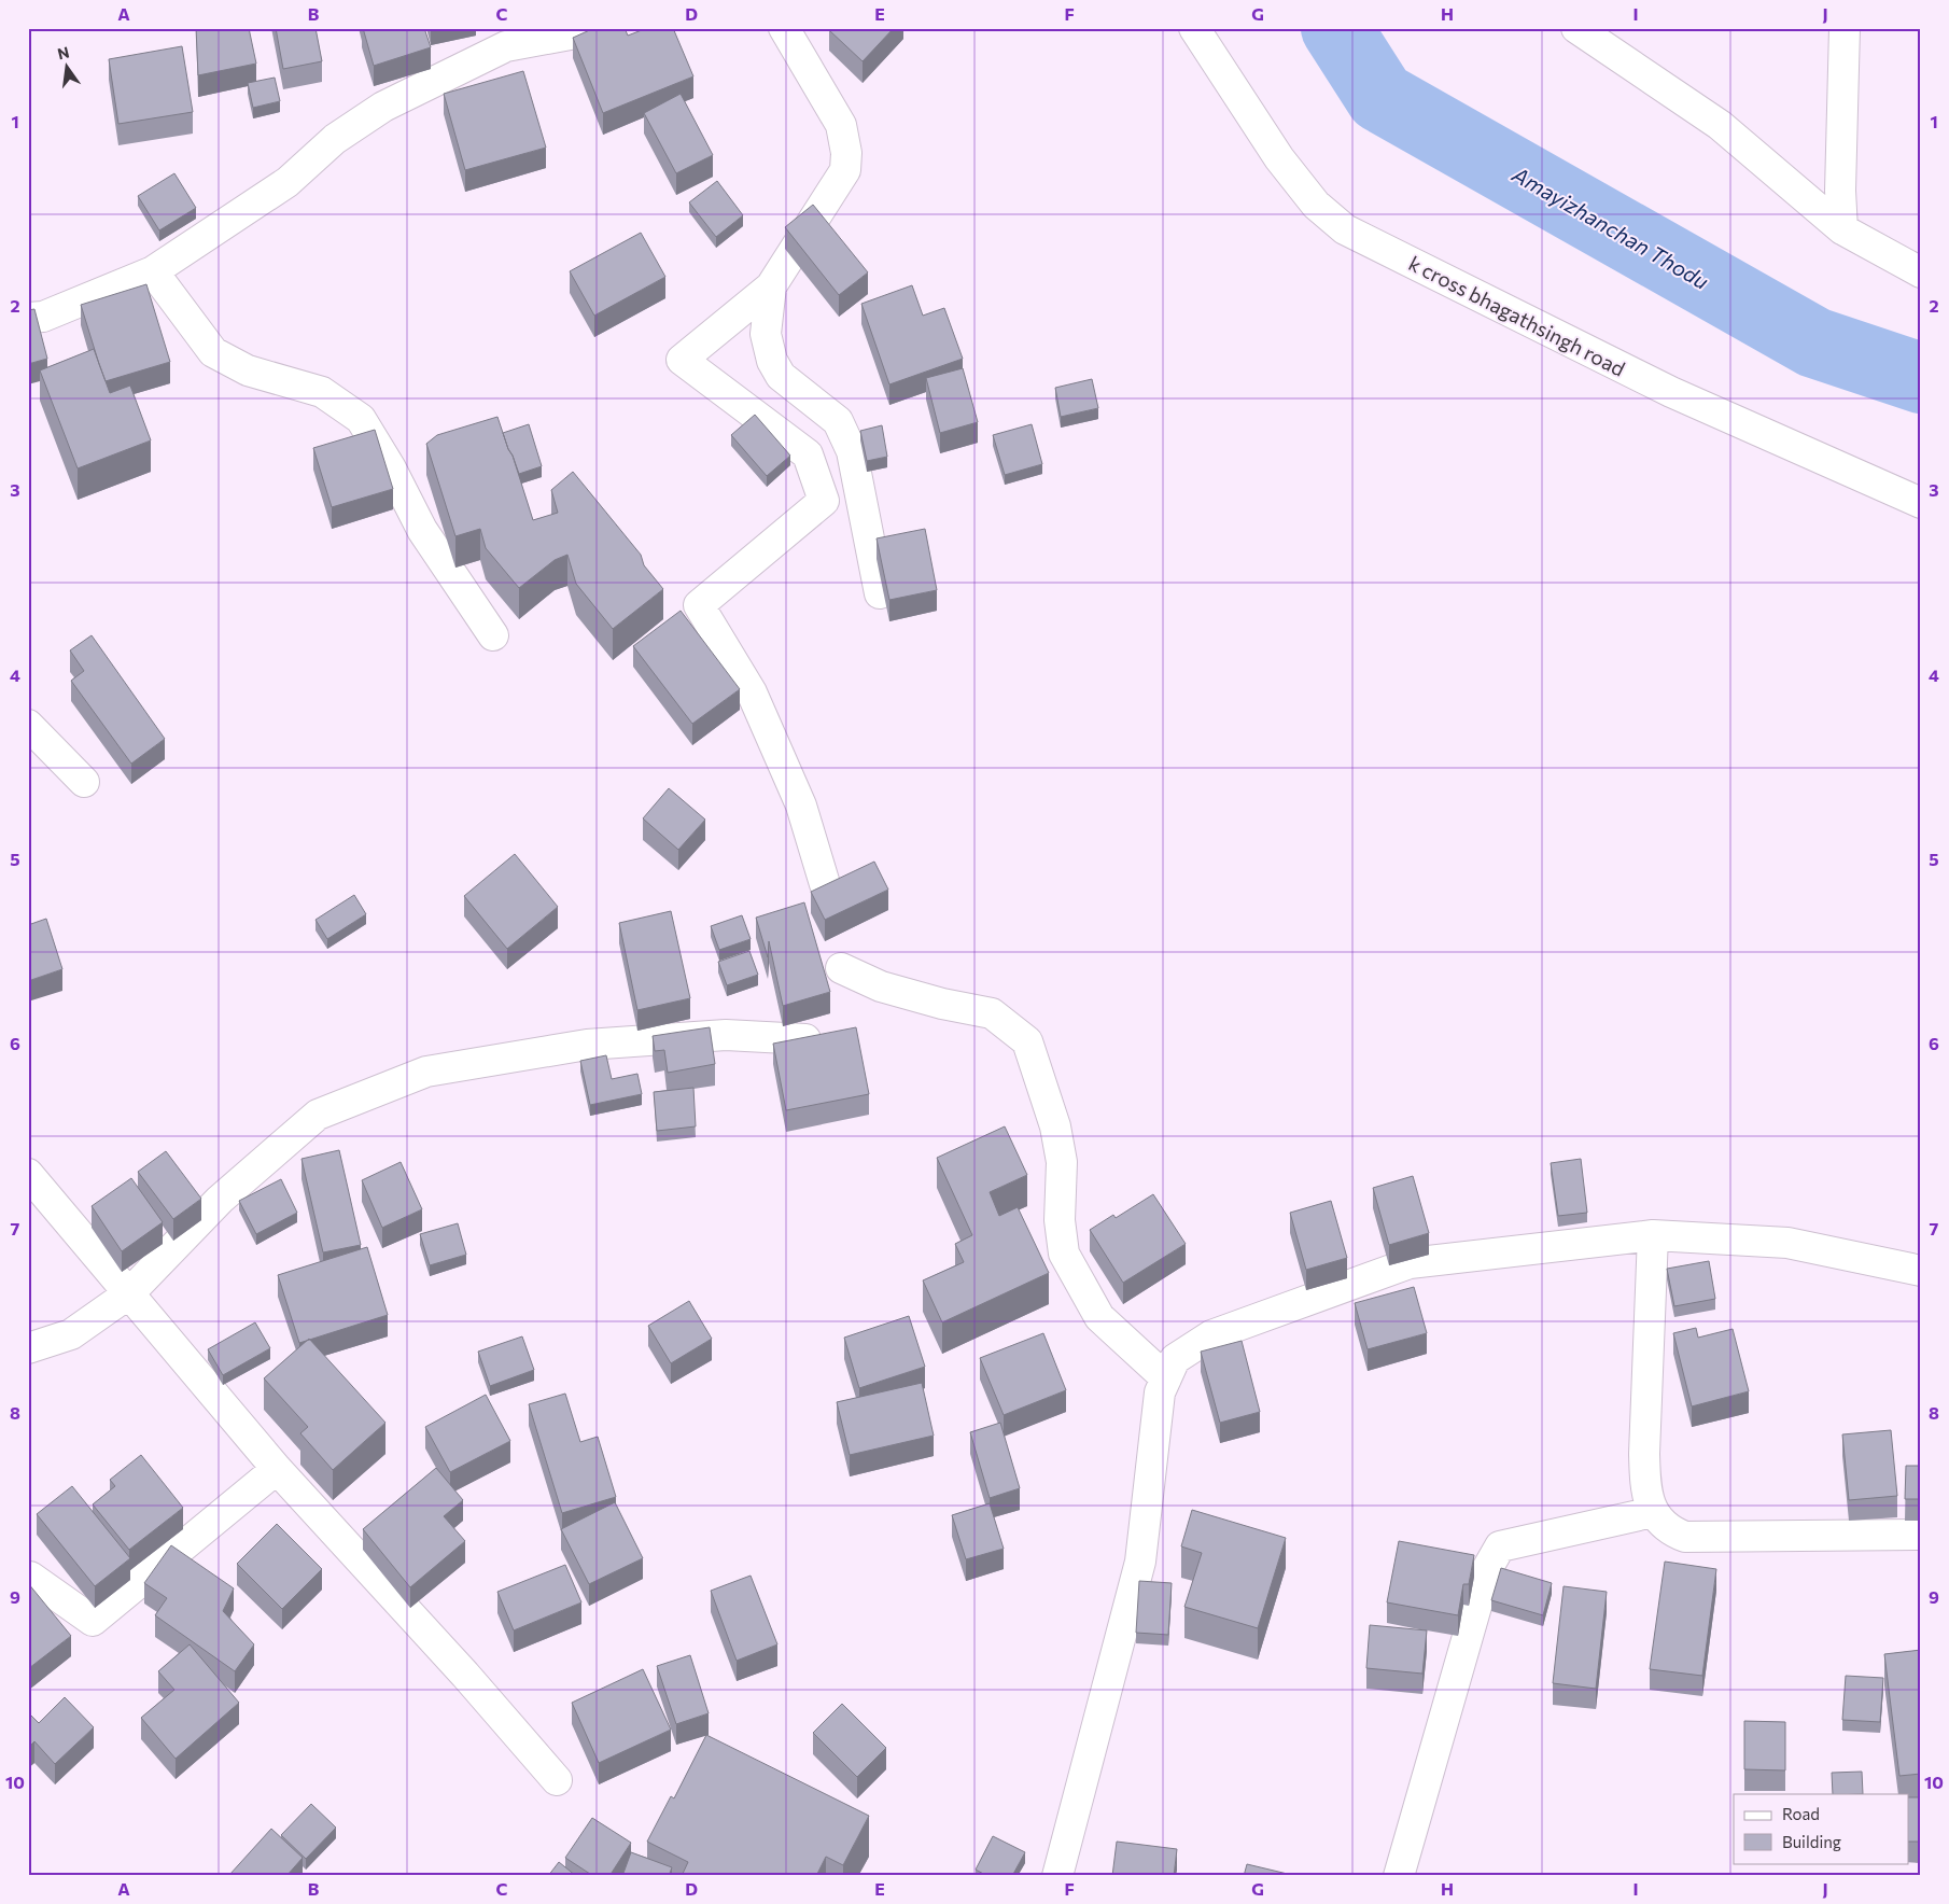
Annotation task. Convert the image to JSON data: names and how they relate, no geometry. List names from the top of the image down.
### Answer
{
  "streets": {
    "street": ["k cross bhagathsingh road"]
  },
  "water": ["Amayizhanchan Thodu"],
  "legend": ["Road", "Building"],
  "north": "top",
  "grid": {
    "columns": [
      "A",
      "B",
      "C",
      "D",
      "E",
      "F",
      "G",
      "H",
      "I",
      "J"
    ],
    "rows": [
      "1",
      "2",
      "3",
      "4",
      "5",
      "6",
      "7",
      "8",
      "9",
      "10"
    ]
  }
}
